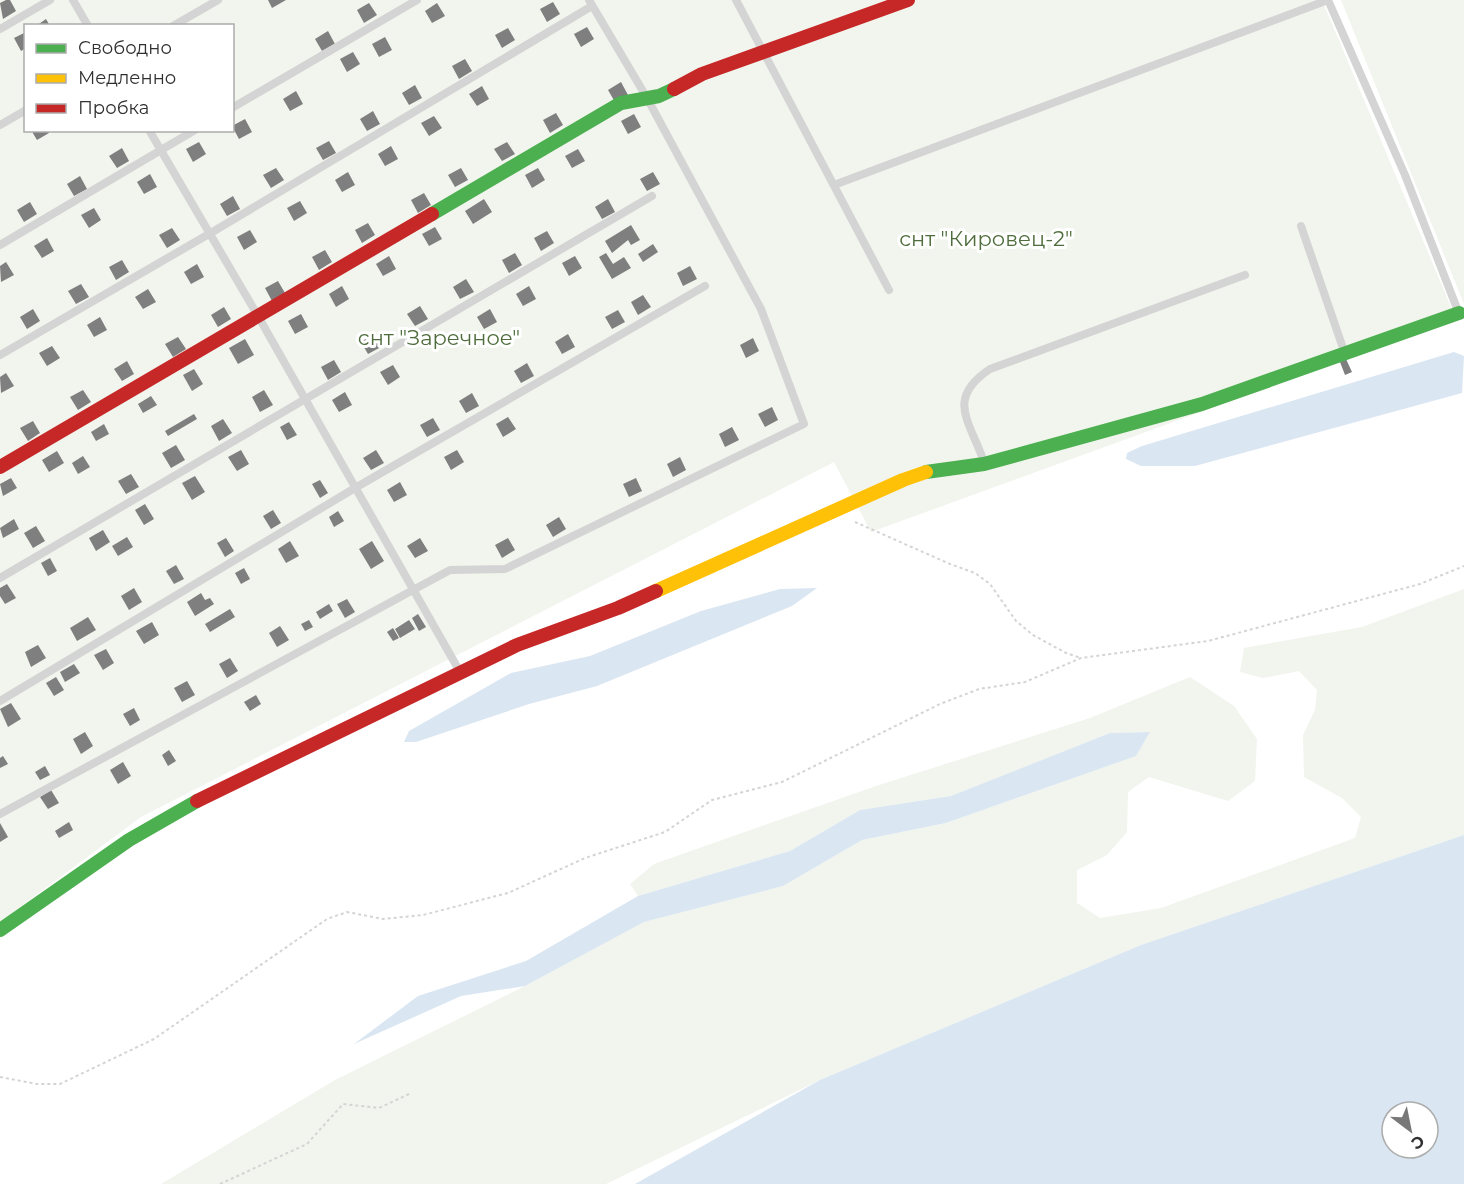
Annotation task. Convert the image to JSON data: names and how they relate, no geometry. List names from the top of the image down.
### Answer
{
  "parks": ["снт \"Кировец-2\"", "снт \"Заречное\""],
  "legend": ["Свободно", "Медленно", "Пробка"],
  "north": "bottom right"
}
